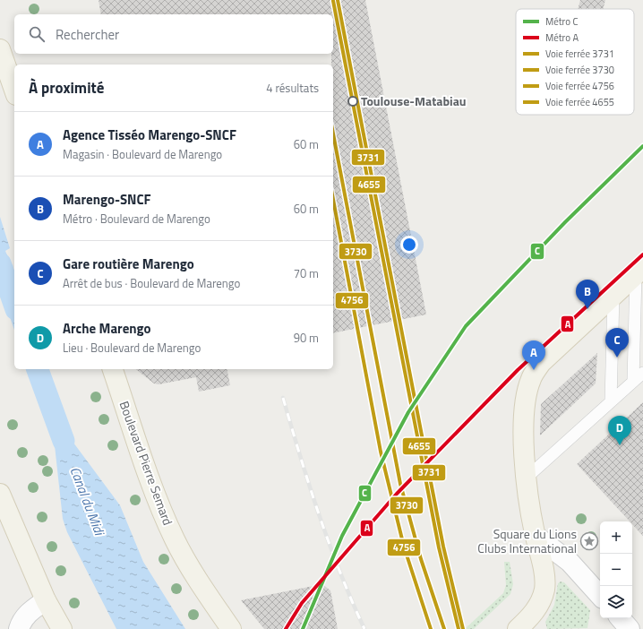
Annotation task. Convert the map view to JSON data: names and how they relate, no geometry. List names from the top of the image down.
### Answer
{
  "streets": {
    "main road": ["Boulevard Pierre Semard"]
  },
  "water": ["Canal du Midi"],
  "places": {
    "other": ["Toulouse-Matabiau"],
    "place": ["Square du Lions Clubs International"]
  },
  "lines": [
    "rail line 3731",
    "rail line 4655",
    "rail line 3730",
    "metro line C",
    "rail line 4756",
    "metro line A"
  ],
  "legend": [
    "Métro C",
    "Métro A",
    "Voie ferrée 3731",
    "Voie ferrée 3730",
    "Voie ferrée 4756",
    "Voie ferrée 4655"
  ],
  "page": {
    "search": "Rechercher",
    "heading": ["À proximité", "4 résultats"],
    "list": [
      {
        "mark": "A",
        "name": "Agence Tisséo Marengo-SNCF",
        "note": "Magasin · Boulevard de Marengo",
        "value": "60 m"
      },
      {
        "mark": "B",
        "name": "Marengo-SNCF",
        "note": "Métro · Boulevard de Marengo",
        "value": "60 m"
      },
      {
        "mark": "C",
        "name": "Gare routière Marengo",
        "note": "Arrêt de bus · Boulevard de Marengo",
        "value": "70 m"
      },
      {
        "mark": "D",
        "name": "Arche Marengo",
        "note": "Lieu · Boulevard de Marengo",
        "value": "90 m"
      }
    ],
    "pins": [
      "B",
      "C",
      "A",
      "D"
    ],
    "map_buttons": ["+", "−"]
  }
}
